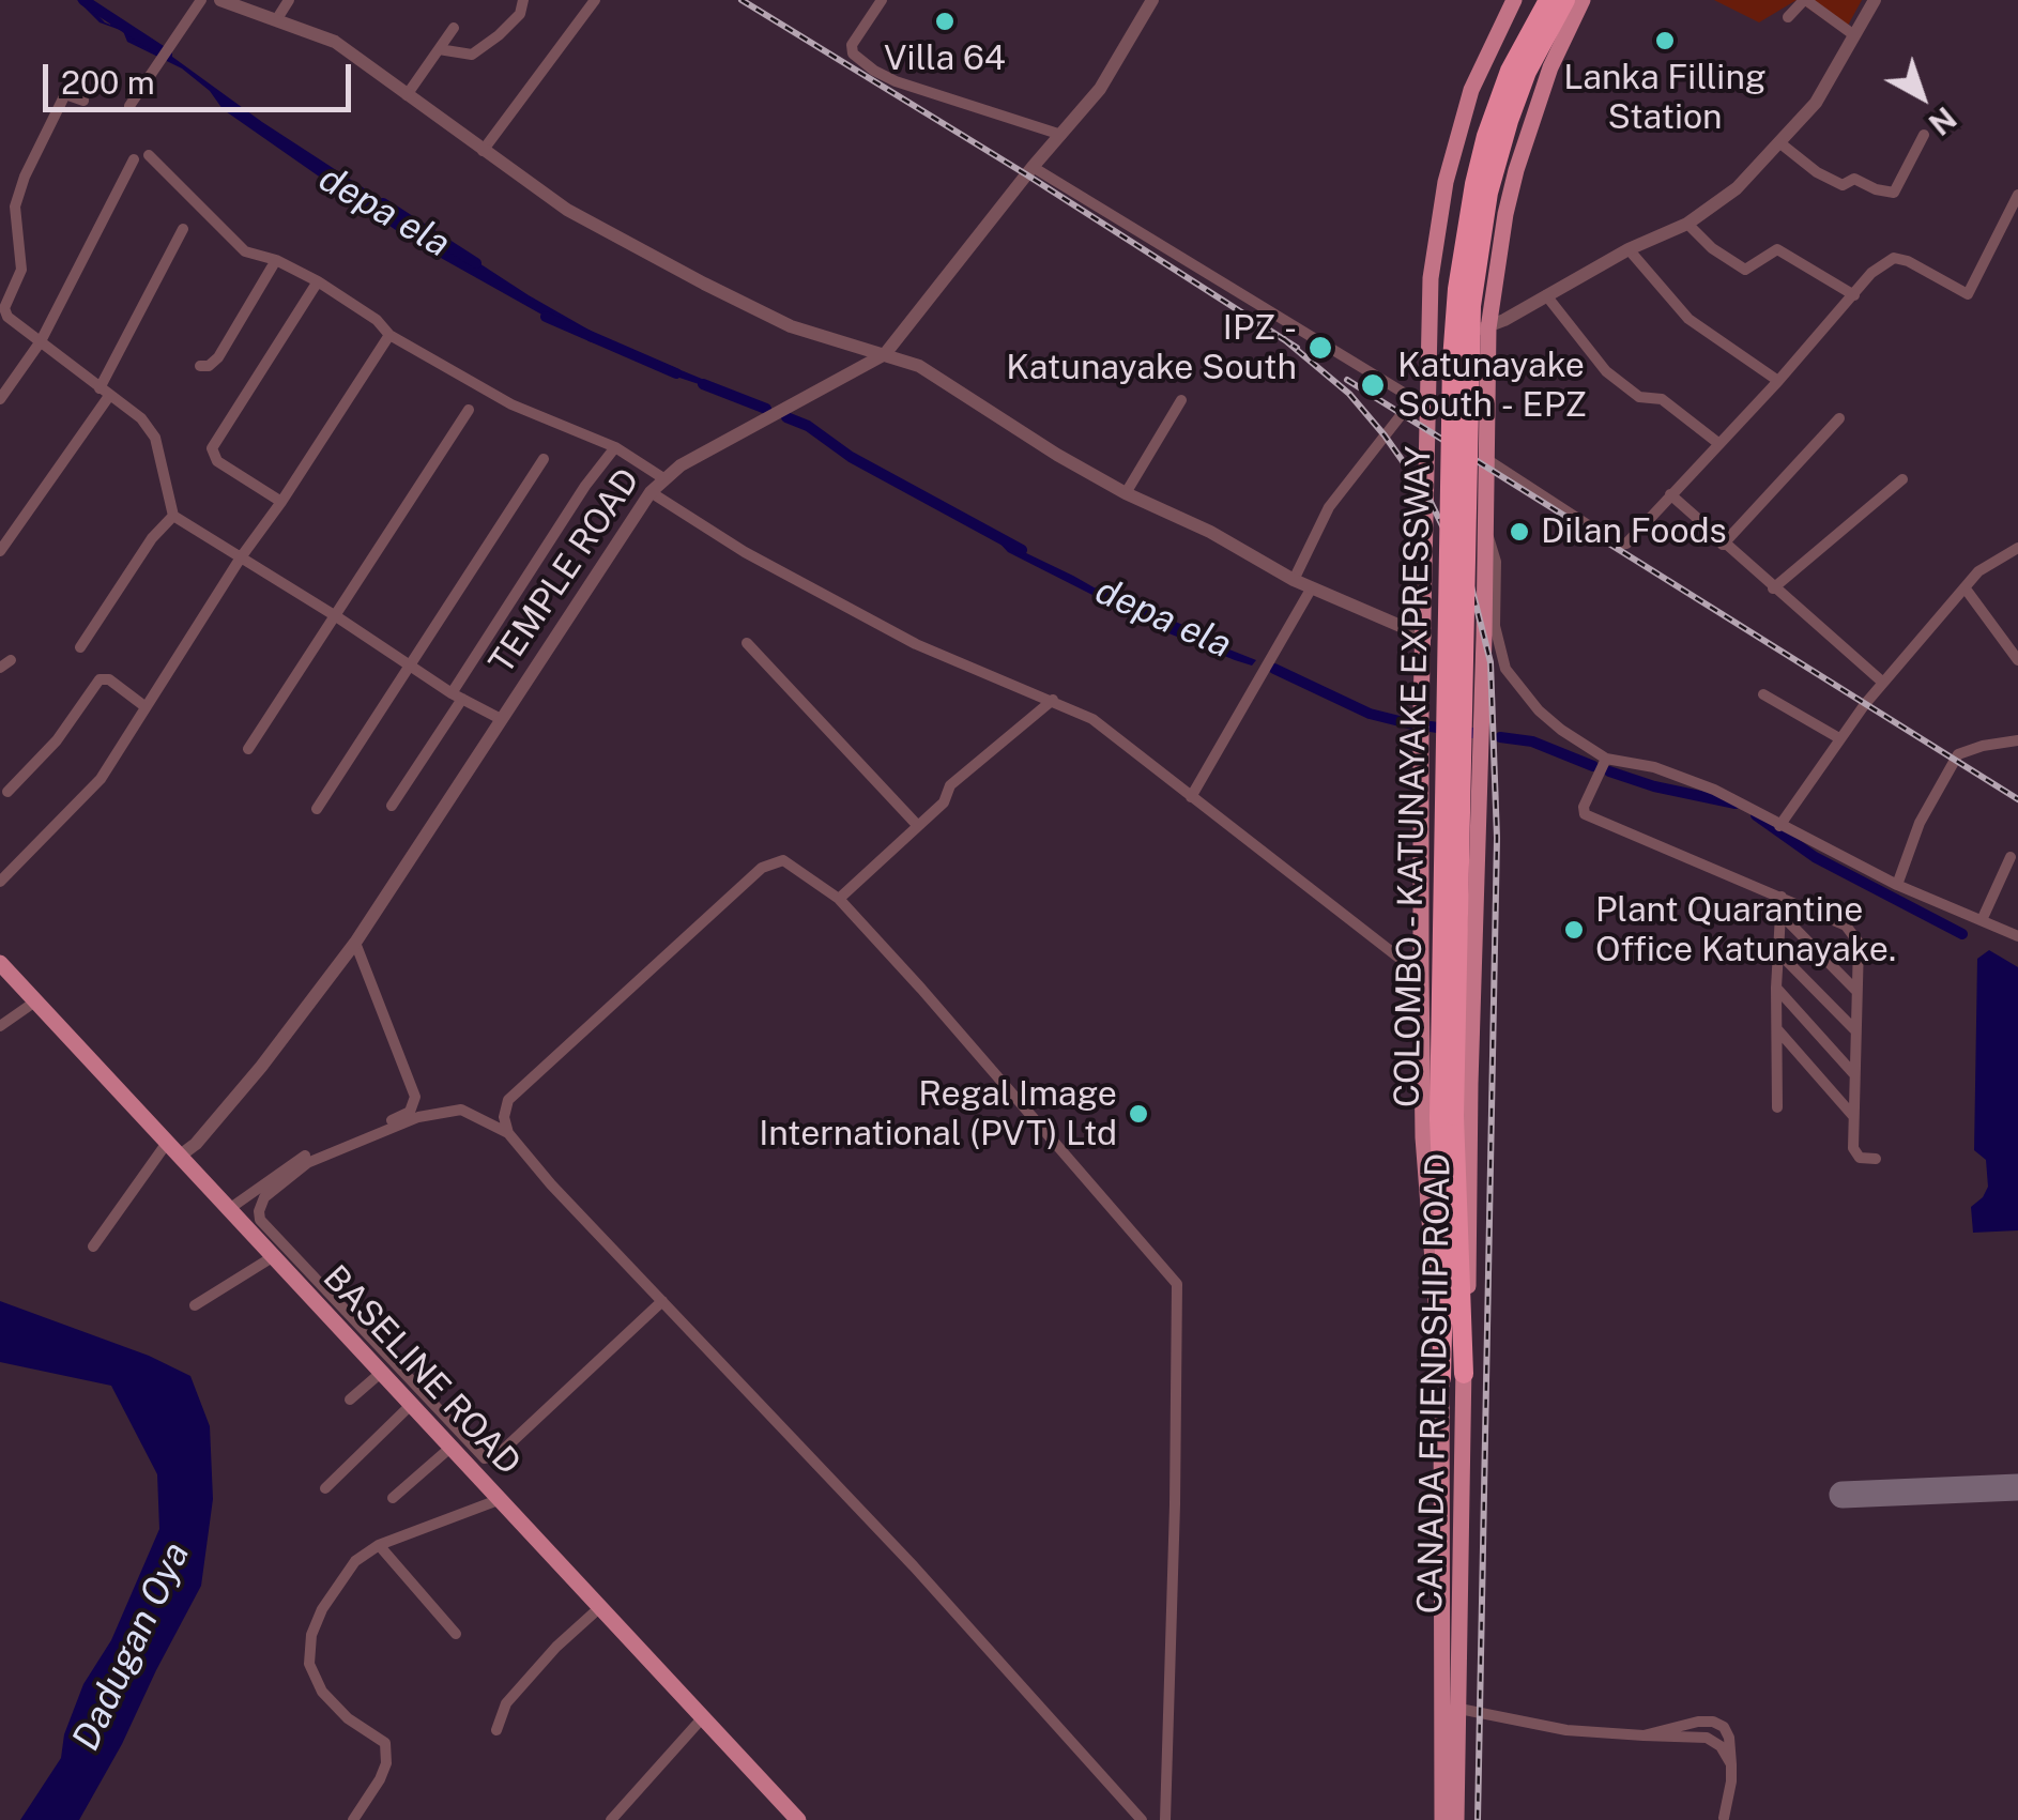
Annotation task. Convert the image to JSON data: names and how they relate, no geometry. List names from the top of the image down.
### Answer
{
  "streets": {
    "highway": ["COLOMBO - KATUNAYAKE EXPRESSWAY"],
    "main road": ["BASELINE ROAD", "CANADA FRIENDSHIP ROAD"],
    "street": ["TEMPLE ROAD"]
  },
  "crossings": [
    ["TEMPLE ROAD", "BASELINE ROAD"],
    ["COLOMBO - KATUNAYAKE EXPRESSWAY", "CANADA FRIENDSHIP ROAD"]
  ],
  "water": ["depa ela", "Dadugan Oya"],
  "places": [
    "Villa 64",
    "Lanka Filling Station",
    "IPZ - Katunayake South",
    "Katunayake South - EPZ",
    "Dilan Foods",
    "Plant Quarantine Office Katunayake.",
    "Regal Image International (PVT) Ltd"
  ],
  "scale_bar": "200 m",
  "north": "bottom right"
}
